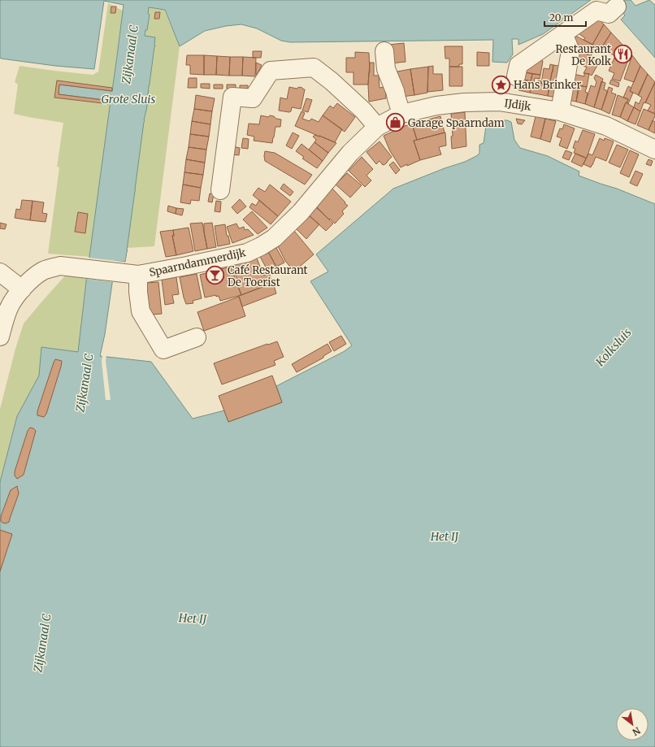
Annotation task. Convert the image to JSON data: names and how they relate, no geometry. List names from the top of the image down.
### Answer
{
  "streets": {
    "street": ["IJdijk", "Spaarndammerdijk"]
  },
  "crossings": [
    ["IJdijk", "Spaarndammerdijk"]
  ],
  "water": [
    "Zijkanaal C",
    "Grote Sluis",
    "Kolksluis",
    "Het IJ"
  ],
  "places": {
    "restaurant": ["Restaurant De Kolk"],
    "place": ["Hans Brinker"],
    "shop": ["Garage Spaarndam"],
    "bar": ["Café Restaurant De Toerist"]
  },
  "scale_bar": "20 m",
  "north": "bottom right"
}
